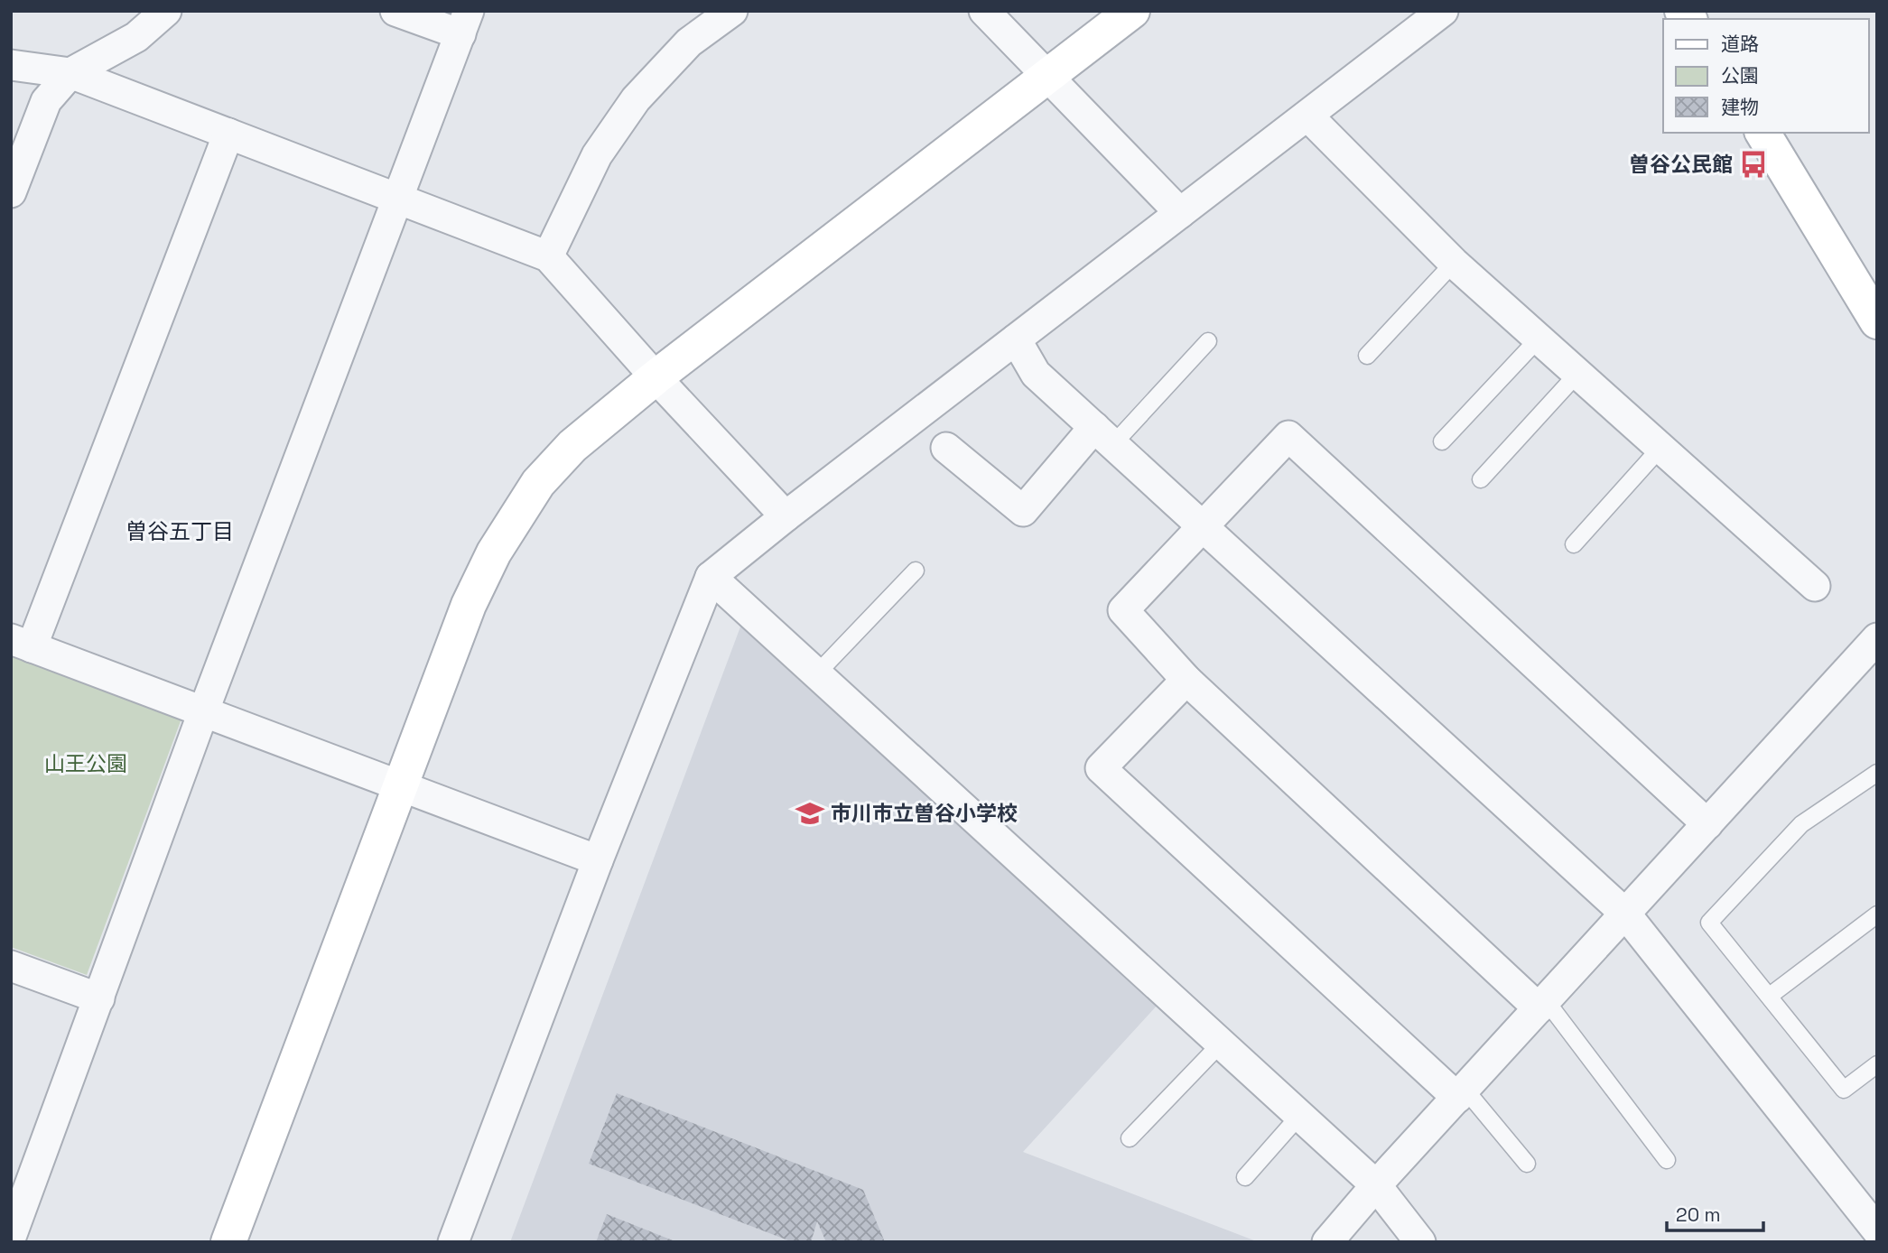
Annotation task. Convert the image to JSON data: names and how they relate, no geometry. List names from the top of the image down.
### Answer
{
  "districts": ["曽谷五丁目"],
  "parks": ["山王公園"],
  "places": {
    "bus stop": ["曽谷公民館"],
    "school or university": ["市川市立曽谷小学校"]
  },
  "legend": ["道路", "公園", "建物"],
  "scale_bar": "20 m"
}
